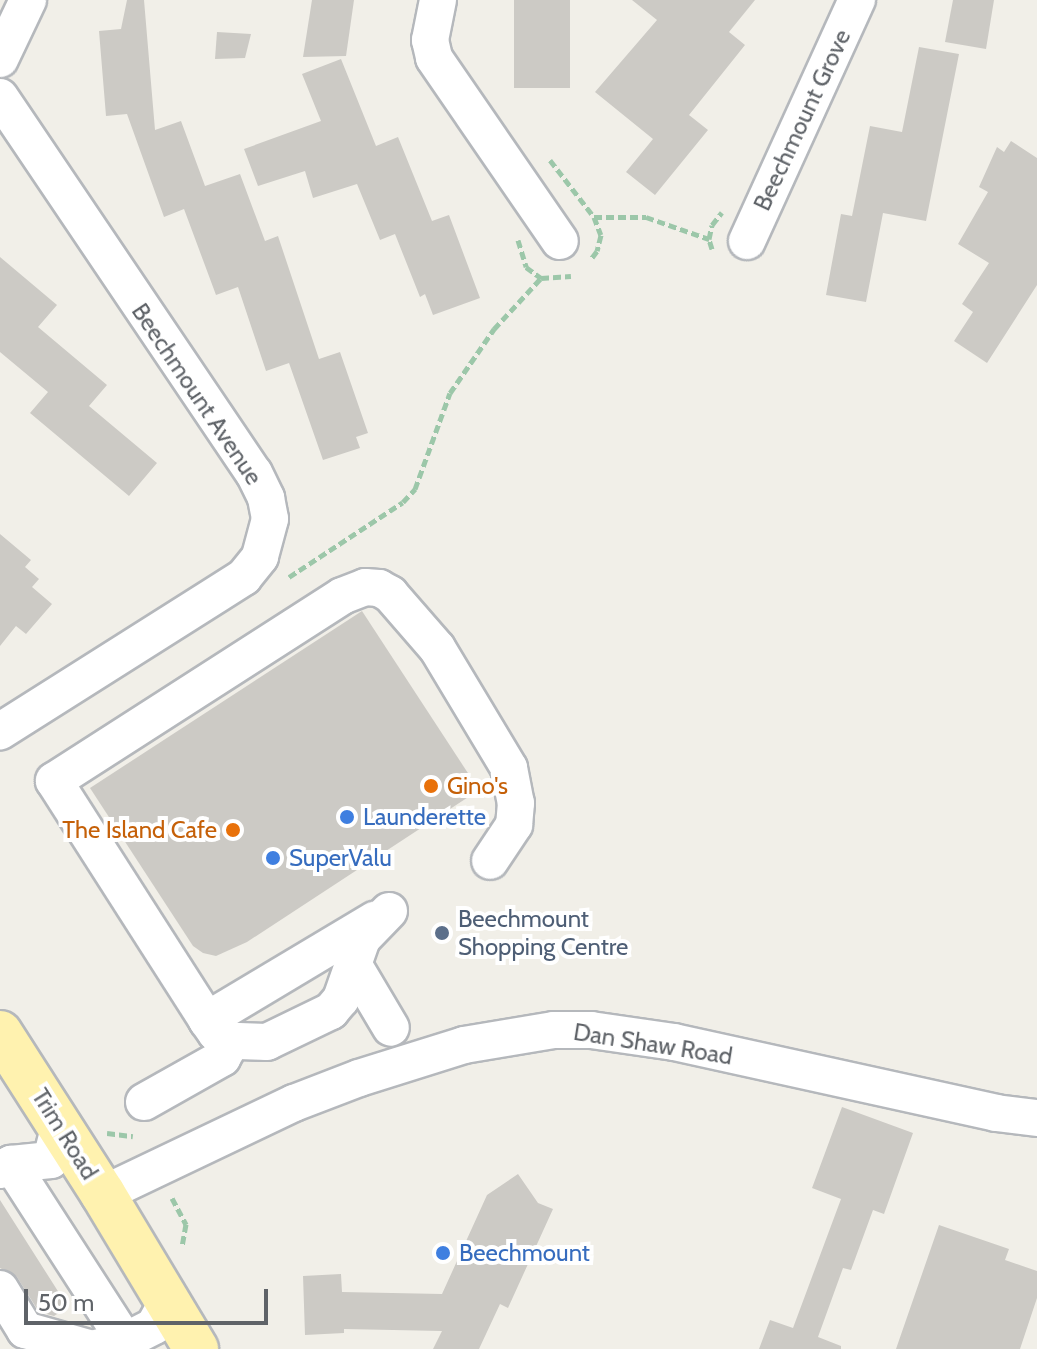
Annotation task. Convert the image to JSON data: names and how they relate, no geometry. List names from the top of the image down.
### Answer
{
  "streets": {
    "main road": ["Trim Road"],
    "street": ["Beechmount Grove", "Beechmount Avenue", "Dan Shaw Road"]
  },
  "crossings": [
    ["Dan Shaw Road", "Trim Road"]
  ],
  "places": [
    "Gino's",
    "Launderette",
    "The Island Cafe",
    "SuperValu",
    "Beechmount Shopping Centre",
    "Beechmount"
  ],
  "scale_bar": "50 m"
}
